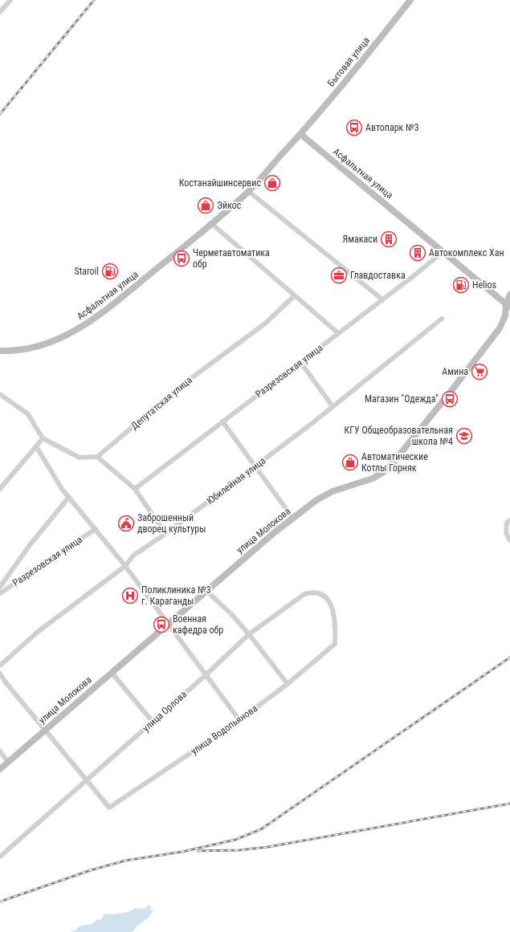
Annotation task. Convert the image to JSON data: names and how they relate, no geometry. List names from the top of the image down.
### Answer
{
  "streets": {
    "main road": ["Бытовая улица", "Асфальтная улица", "улица Молокова"],
    "street": [
      "Разрезовская улица",
      "Депутатская улица",
      "Юбилейная улица",
      "улица Орлова",
      "улица Водопьянова"
    ]
  },
  "crossings": [
    ["Бытовая улица", "Асфальтная улица"],
    ["Асфальтная улица", "Разрезовская улица"],
    ["Асфальтная улица", "улица Молокова"],
    ["улица Орлова", "улица Водопьянова"]
  ],
  "places": {
    "bus stop": [
      "Автопарк №3",
      "Черметавтоматика обр",
      "Магазин \"Одежда\"",
      "Военная кафедра обр"
    ],
    "shop": ["Костанайшинсервис", "Эйкос", "Автоматические Котлы Горняк"],
    "building": ["Ямакаси", "Автокомплекс Хан"],
    "fuel station": ["Staroil", "Helios"],
    "office": ["Главдоставка"],
    "supermarket": ["Амина"],
    "school or university": ["КГУ Общеобразовательная школа №4"],
    "public building": ["Заброшенный дворец культуры"],
    "hospital": ["Поликлиника №3 г. Караганды"]
  }
}
